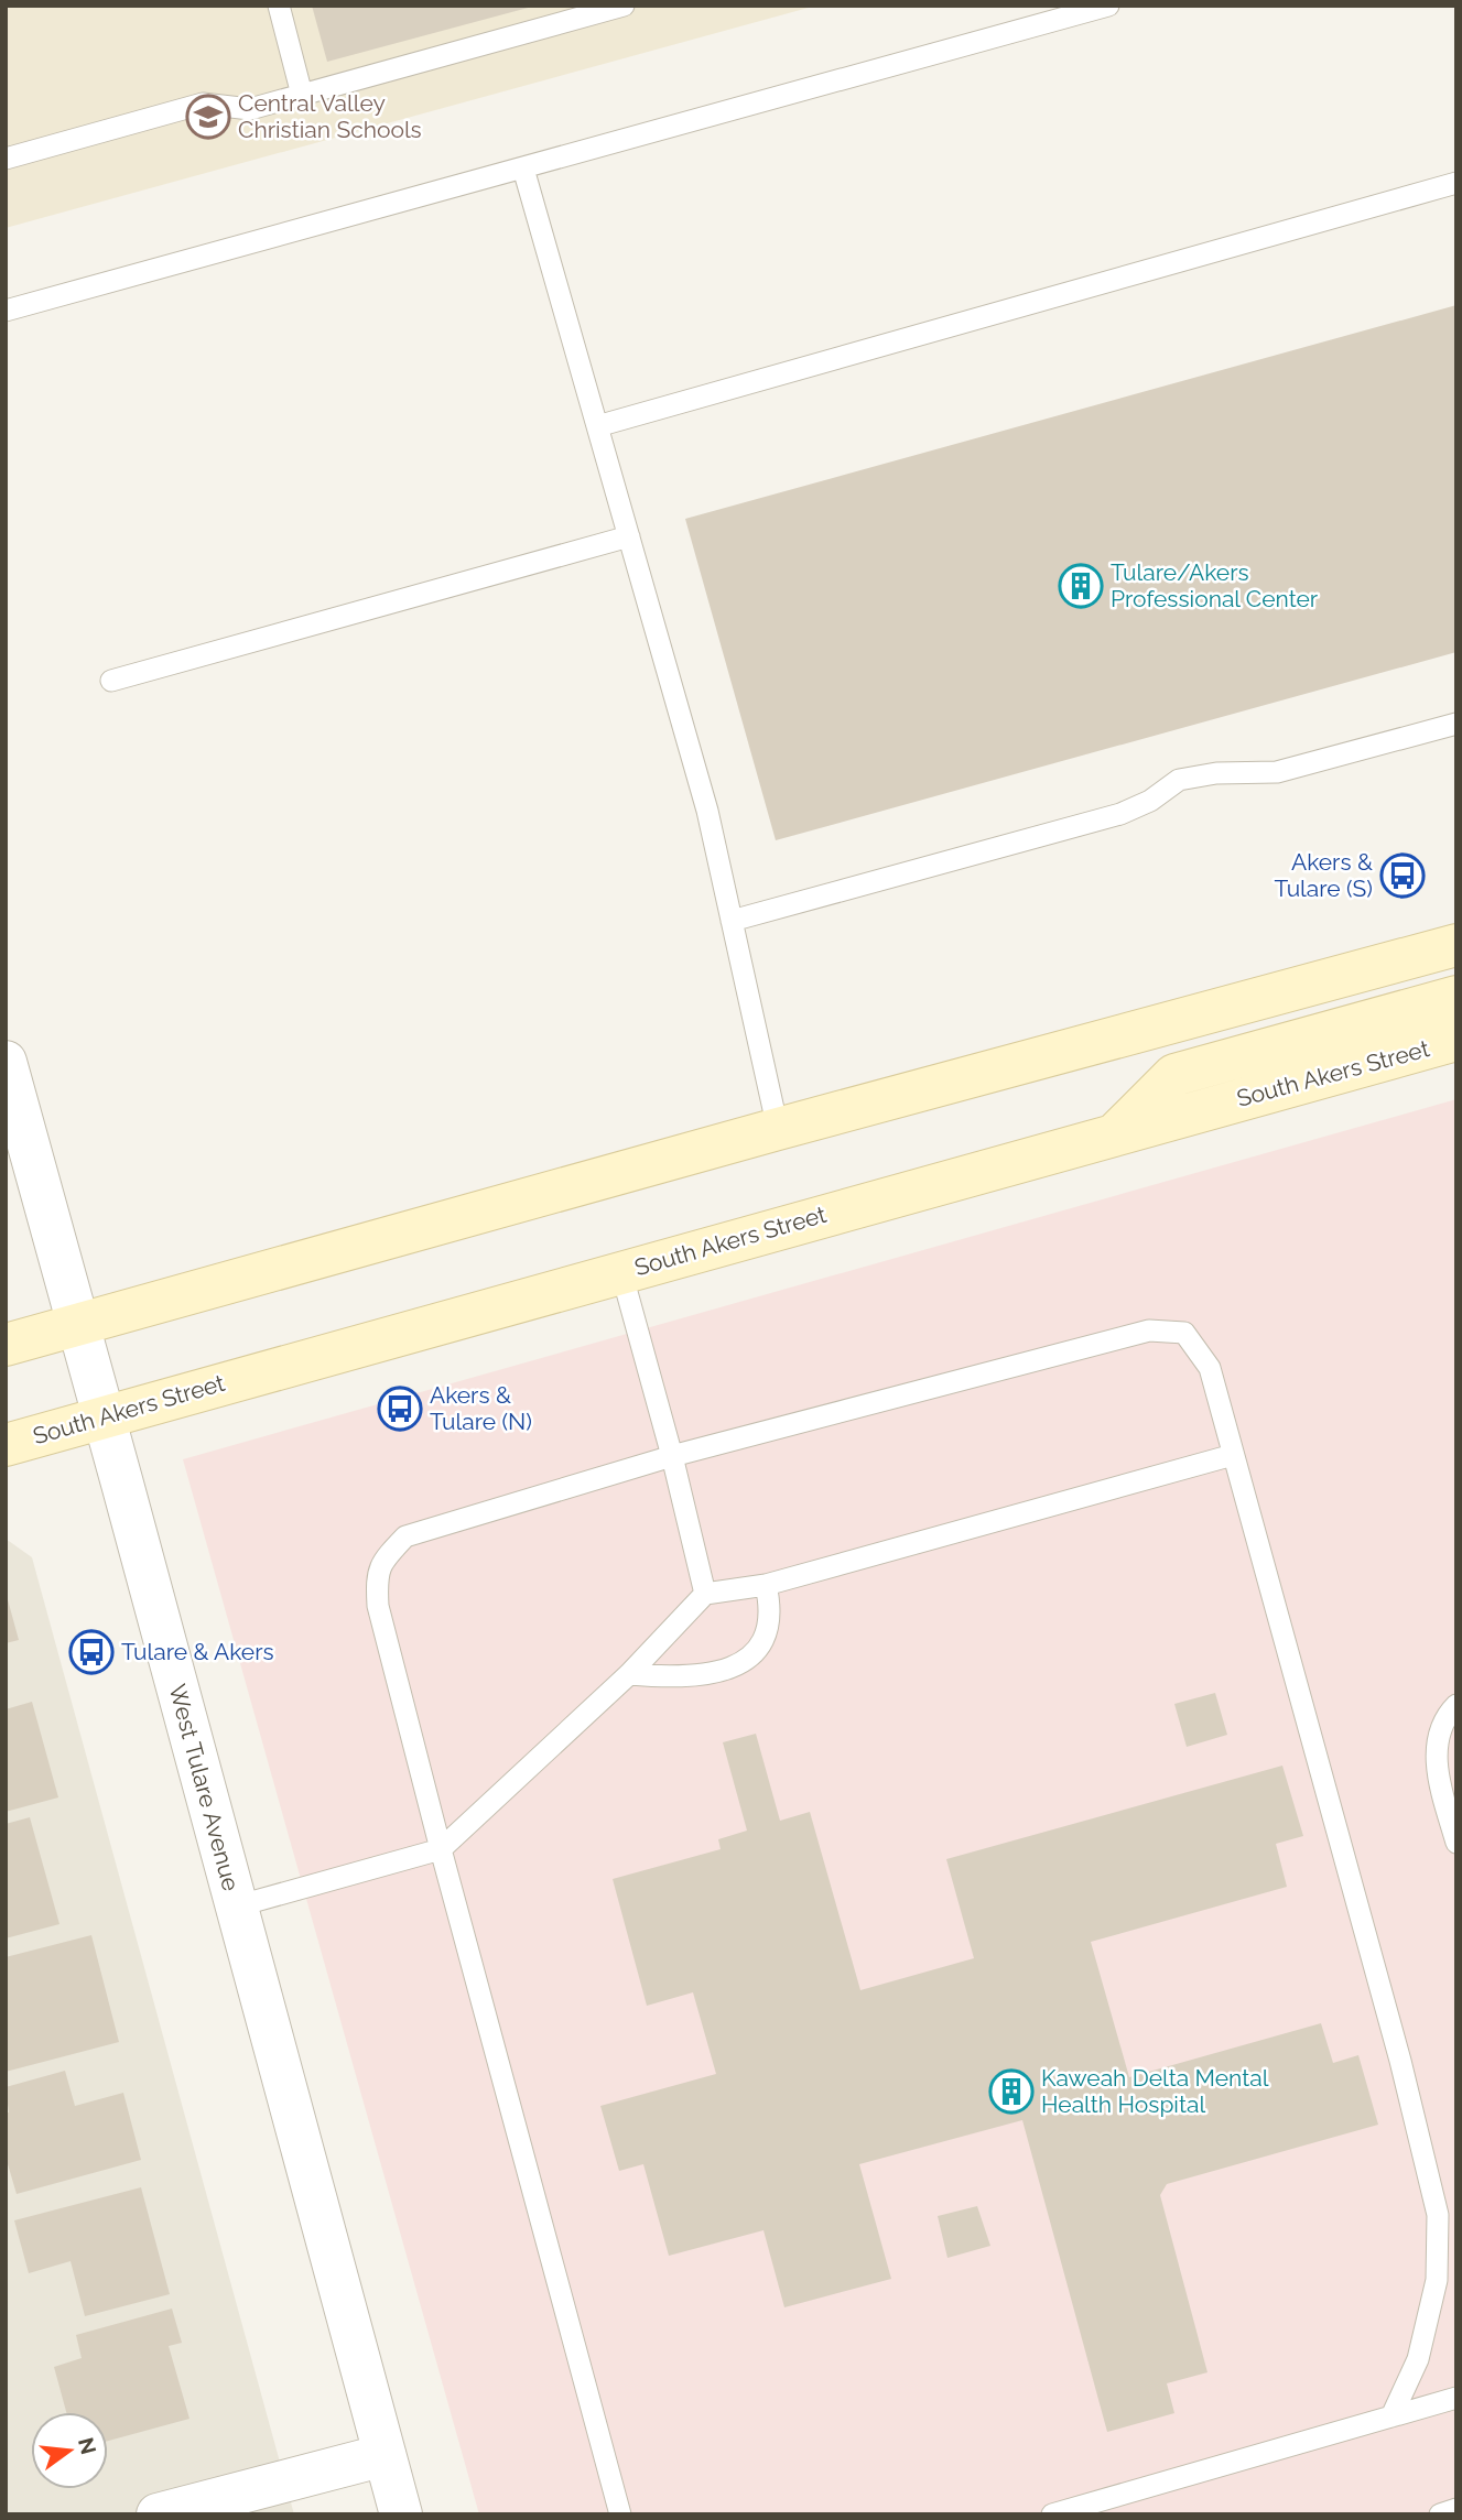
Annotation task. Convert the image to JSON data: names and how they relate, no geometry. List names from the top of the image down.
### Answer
{
  "streets": {
    "main road": ["South Akers Street"],
    "street": ["West Tulare Avenue"]
  },
  "crossings": [
    ["South Akers Street", "West Tulare Avenue"]
  ],
  "places": {
    "school or university": ["Central Valley Christian Schools"],
    "building": ["Tulare/Akers Professional Center", "Kaweah Delta Mental Health Hospital"],
    "bus stop": ["Akers & Tulare (S)", "Akers & Tulare (N)", "Tulare & Akers"]
  },
  "north": "right"
}
